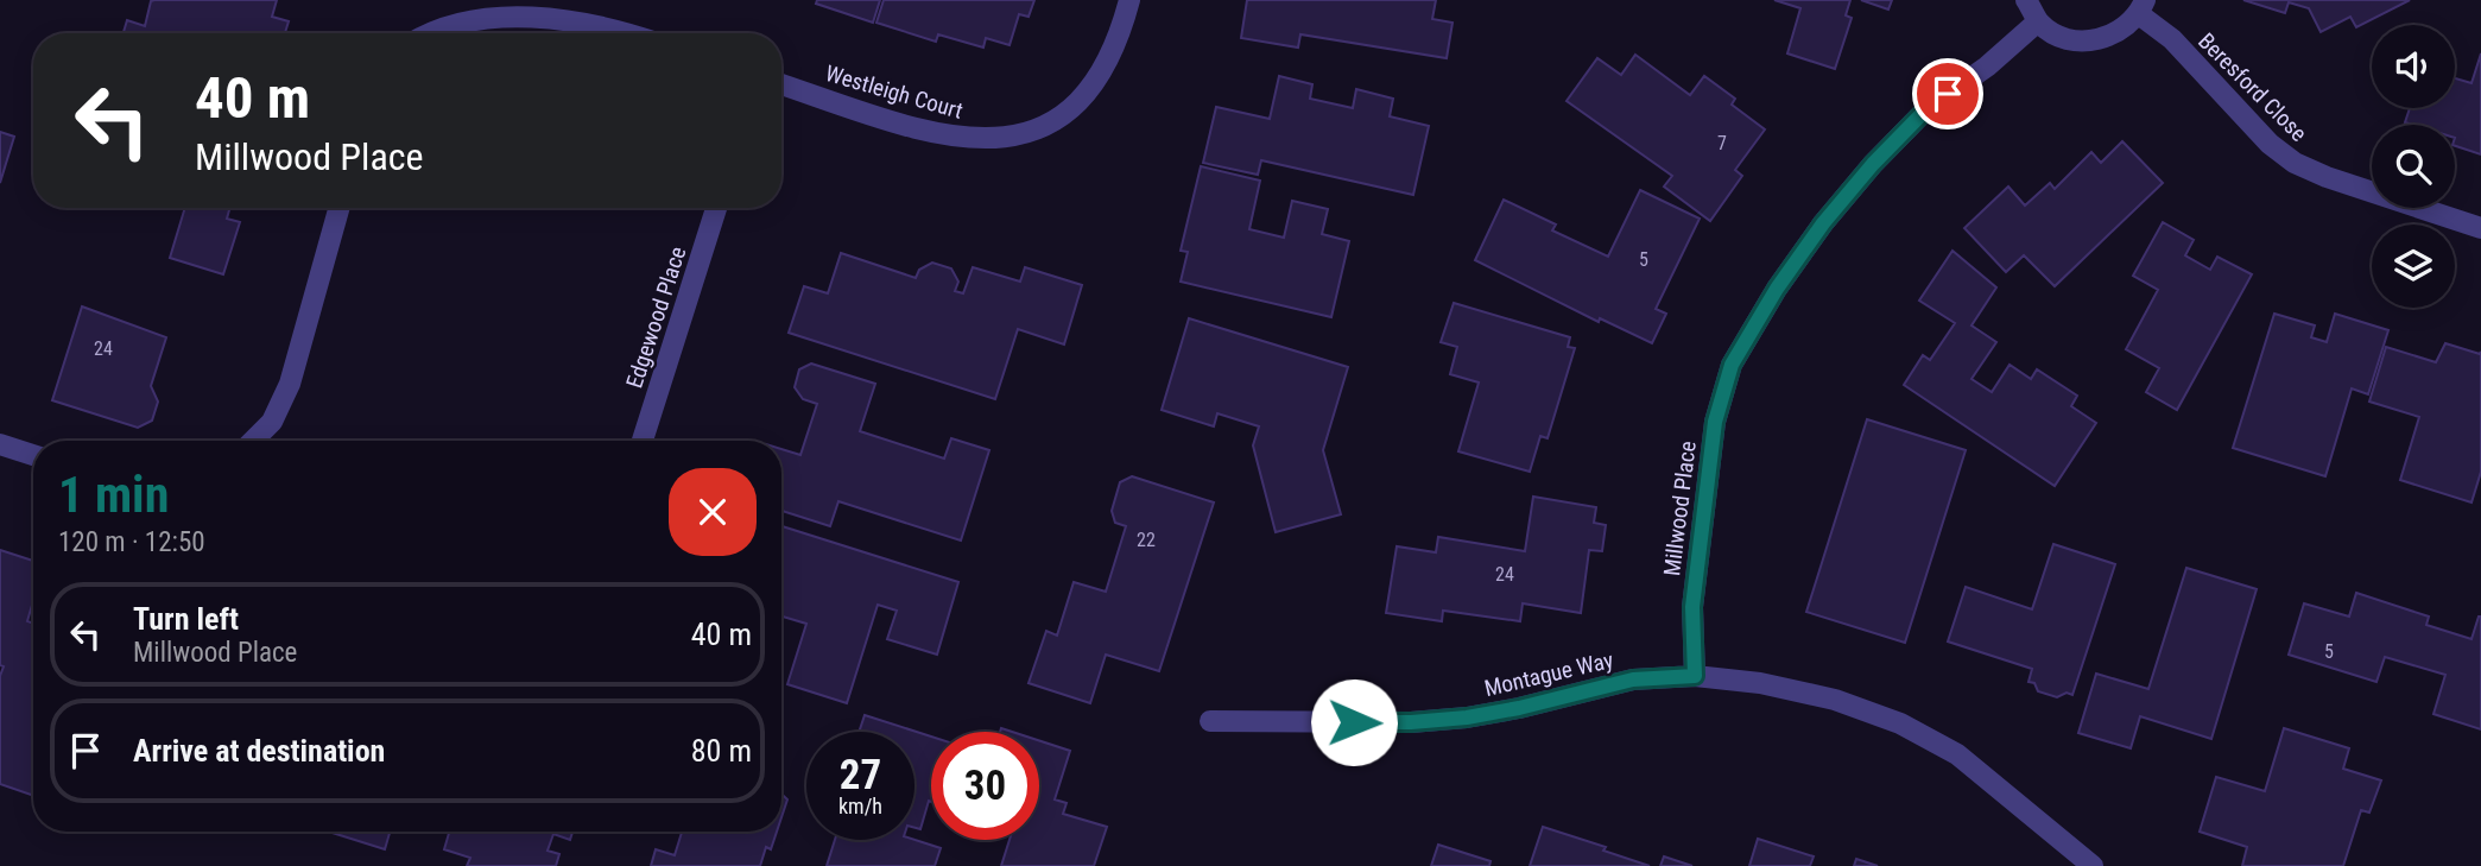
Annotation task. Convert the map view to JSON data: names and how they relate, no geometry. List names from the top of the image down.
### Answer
{
  "streets": {
    "street": [
      "Beresford Close",
      "Westleigh Court",
      "Edgewood Place",
      "Millwood Place",
      "Montague Way"
    ]
  },
  "crossings": [
    ["Millwood Place", "Montague Way"]
  ],
  "house_numbers": [
    "7",
    "5",
    "24",
    "22",
    "24",
    "5"
  ],
  "page": {
    "turn": ["40 m", "Millwood Place"],
    "heading": ["1 min", "120 m · 12:50"],
    "list": [
      {
        "name": "Turn left",
        "note": "Millwood Place",
        "value": "40 m"
      },
      {
        "name": "Arrive at destination",
        "value": "80 m"
      }
    ],
    "speed": "27 km/h",
    "limit": "30"
  }
}
